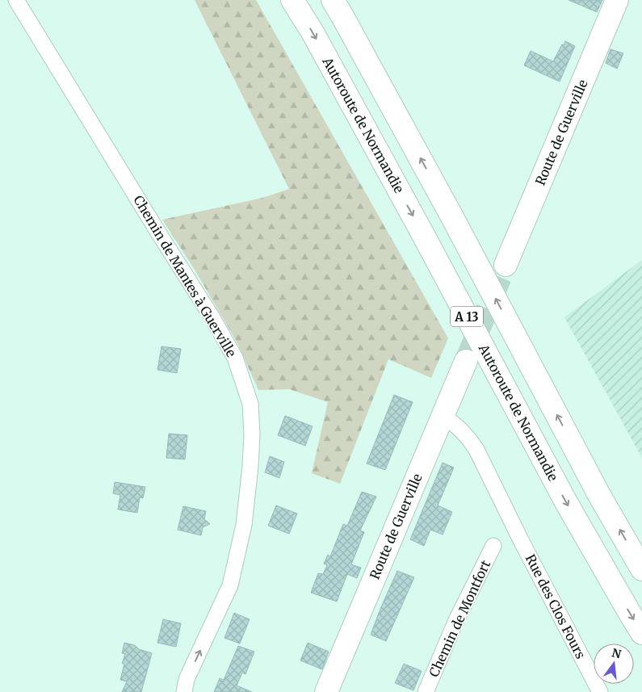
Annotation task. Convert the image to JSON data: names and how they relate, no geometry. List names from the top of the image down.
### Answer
{
  "streets": {
    "main road": ["Autoroute de Normandie", "Route de Guerville", "A 13"],
    "street": ["Chemin de Mantes à Guerville", "Rue des Clos Fours", "Chemin de Montfort"]
  },
  "crossings": [
    ["Route de Guerville", "Rue des Clos Fours"]
  ],
  "one_way": ["Chemin de Mantes à Guerville"],
  "north": "top"
}
